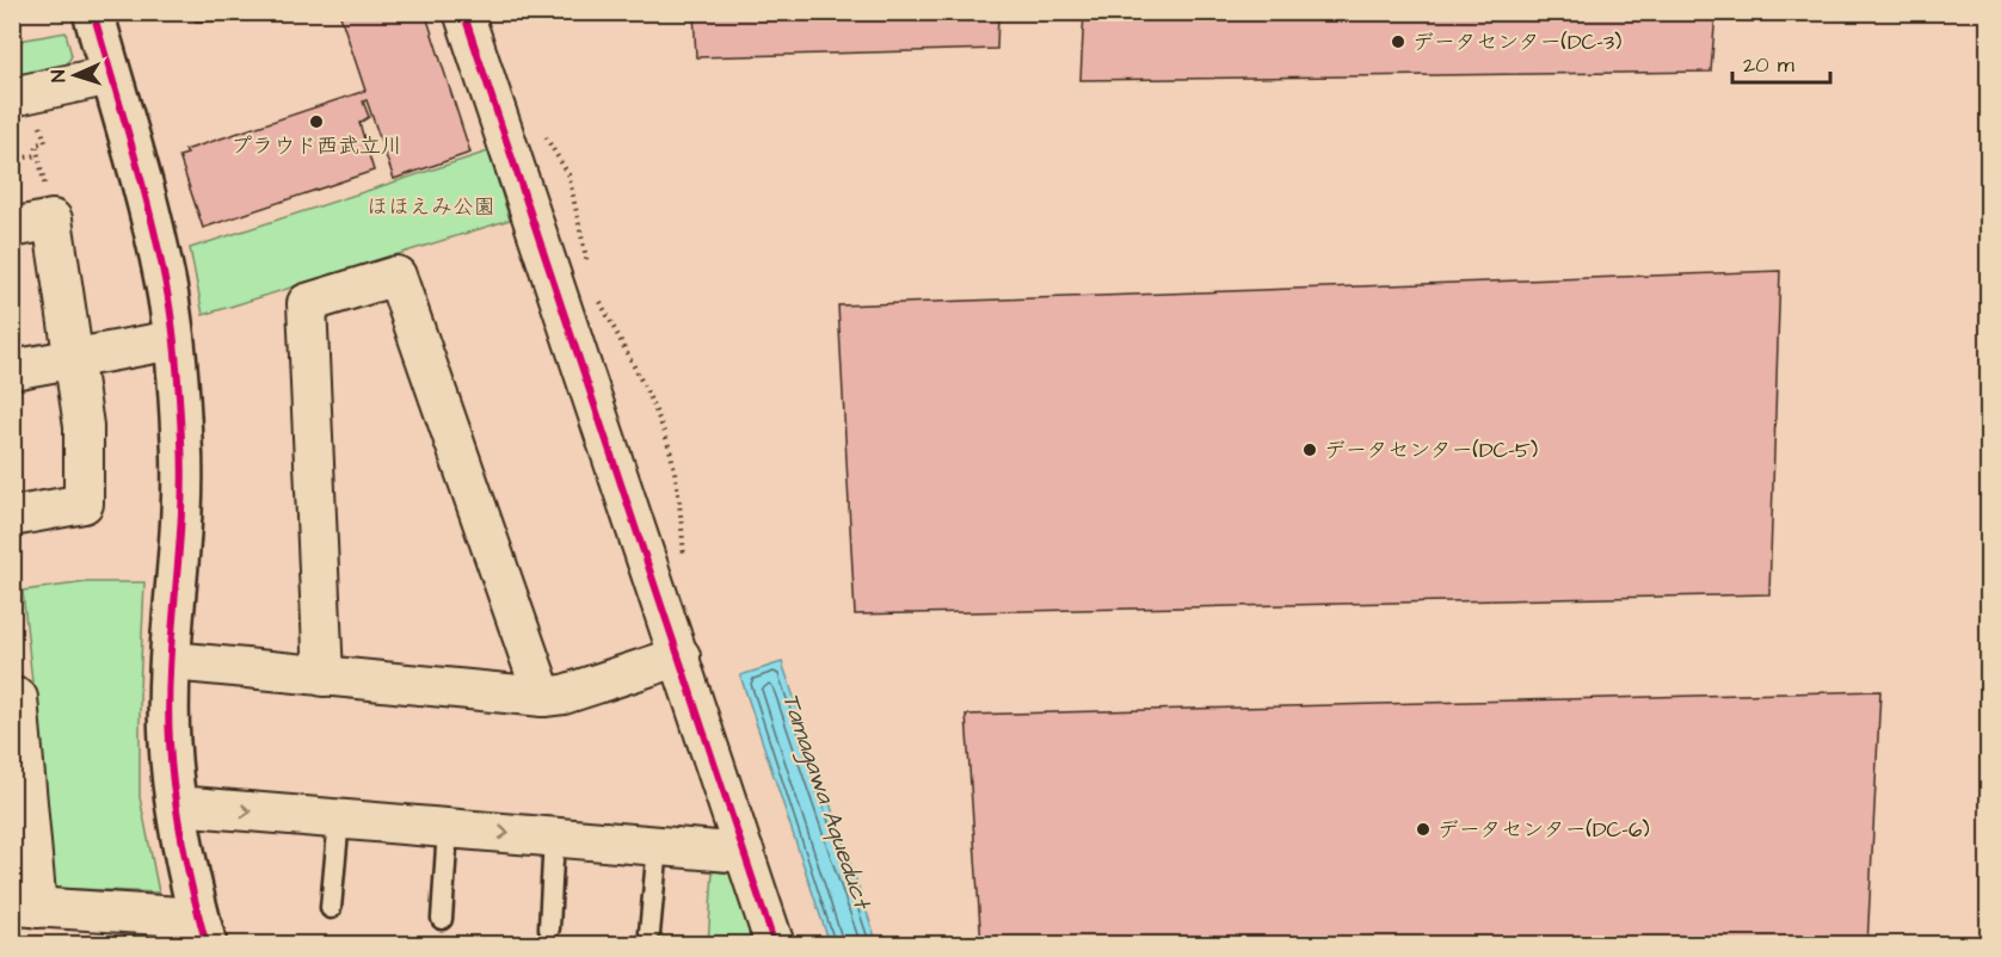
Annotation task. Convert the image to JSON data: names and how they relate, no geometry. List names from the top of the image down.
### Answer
{
  "water": ["Tamagawa Aqueduct"],
  "parks": ["ほほえみ公園"],
  "places": [
    "データセンター(DC-3)",
    "プラウド西武立川",
    "データセンター(DC-5)",
    "データセンター(DC-6)"
  ],
  "scale_bar": "20 m",
  "north": "left"
}
